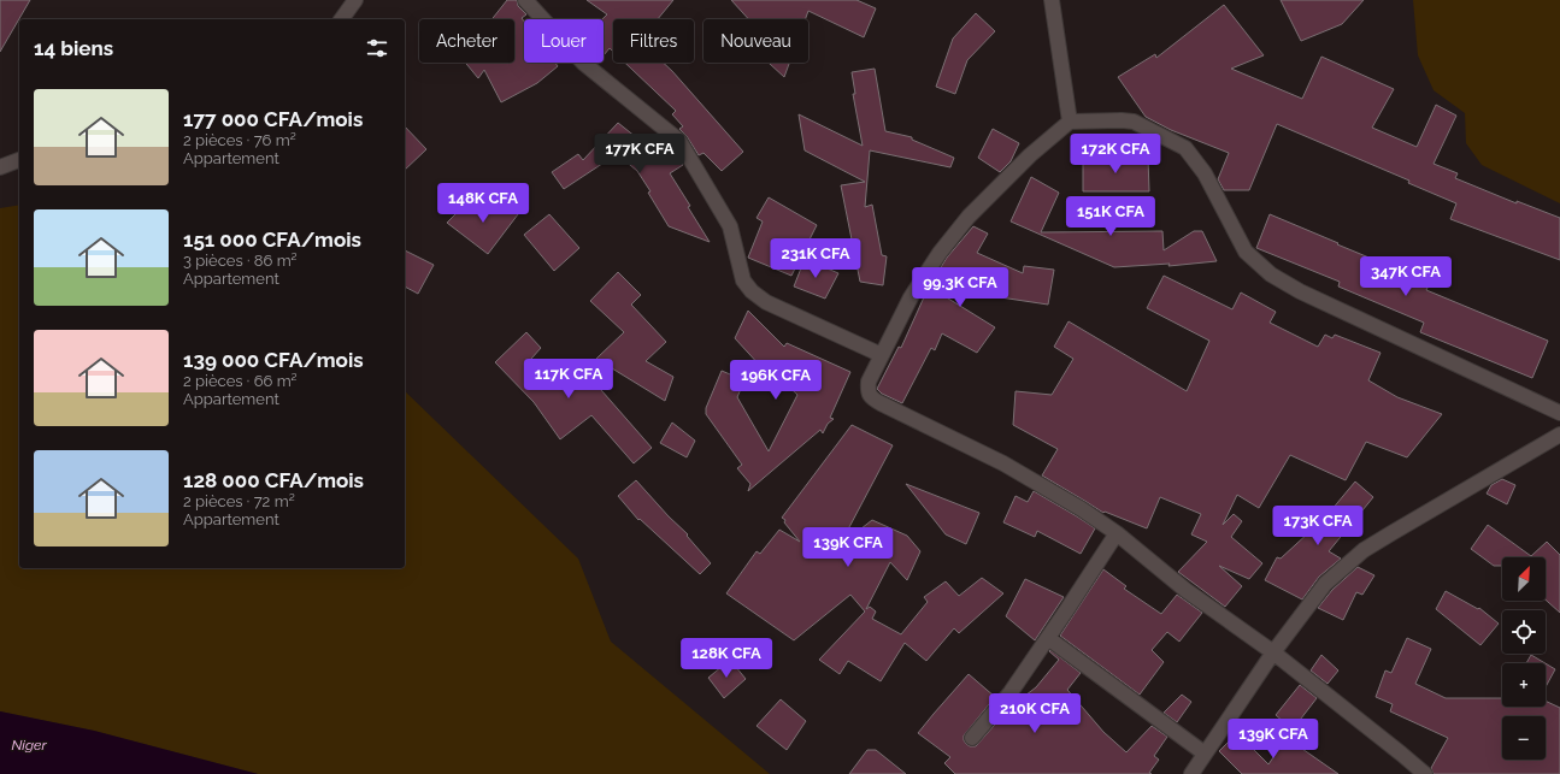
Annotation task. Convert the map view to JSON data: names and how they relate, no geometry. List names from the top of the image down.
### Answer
{
  "water": ["Niger"],
  "north": "top right",
  "page": {
    "chip": [
      "Acheter",
      "Louer",
      "Filtres",
      "Nouveau"
    ],
    "heading": "14 biens",
    "list": [
      {
        "name": "177 000 CFA/mois",
        "note": "2 pièces · 76 m² · Appartement"
      },
      {
        "name": "151 000 CFA/mois",
        "note": "3 pièces · 86 m² · Appartement"
      },
      {
        "name": "139 000 CFA/mois",
        "note": "2 pièces · 66 m² · Appartement"
      },
      {
        "name": "128 000 CFA/mois",
        "note": "2 pièces · 72 m² · Appartement"
      }
    ],
    "price": [
      "177K CFA",
      "172K CFA",
      "148K CFA",
      "151K CFA",
      "231K CFA",
      "347K CFA",
      "99.3K CFA",
      "117K CFA",
      "196K CFA",
      "173K CFA",
      "139K CFA",
      "128K CFA",
      "210K CFA",
      "139K CFA"
    ],
    "map_buttons": ["+", "−"]
  }
}
